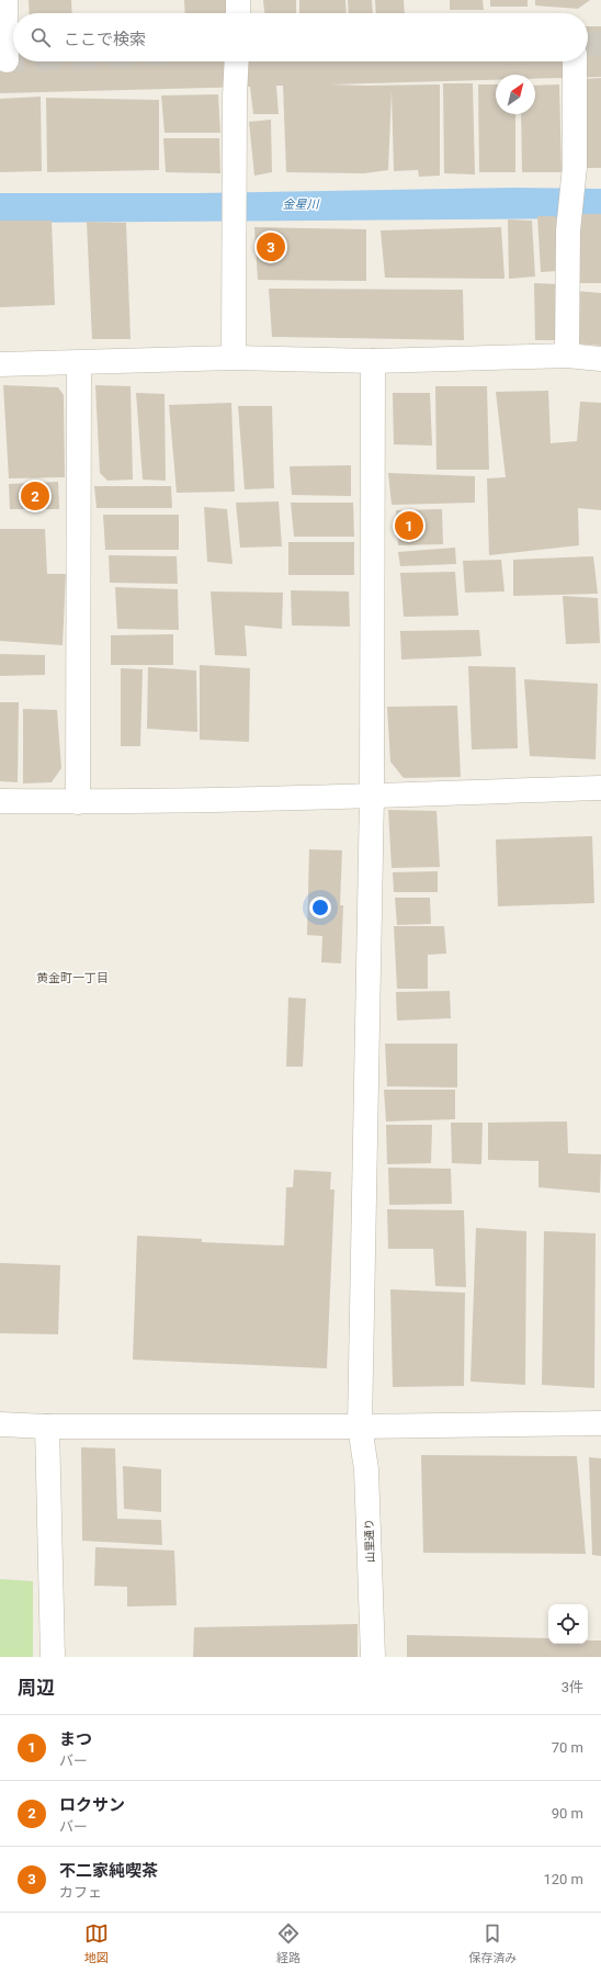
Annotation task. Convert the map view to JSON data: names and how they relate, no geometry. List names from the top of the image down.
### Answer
{
  "streets": {
    "street": ["山里通り"]
  },
  "districts": ["黄金町一丁目"],
  "water": ["金星川"],
  "north": "top right",
  "page": {
    "search": "ここで検索",
    "pins": ["3", "2", "1"],
    "heading": ["周辺", "3件"],
    "list": [
      {
        "mark": "1",
        "name": "まつ",
        "note": "バー",
        "value": "70 m"
      },
      {
        "mark": "2",
        "name": "ロクサン",
        "note": "バー",
        "value": "90 m"
      },
      {
        "mark": "3",
        "name": "不二家純喫茶",
        "note": "カフェ",
        "value": "120 m"
      }
    ],
    "nav": ["地図", "経路", "保存済み"]
  }
}
